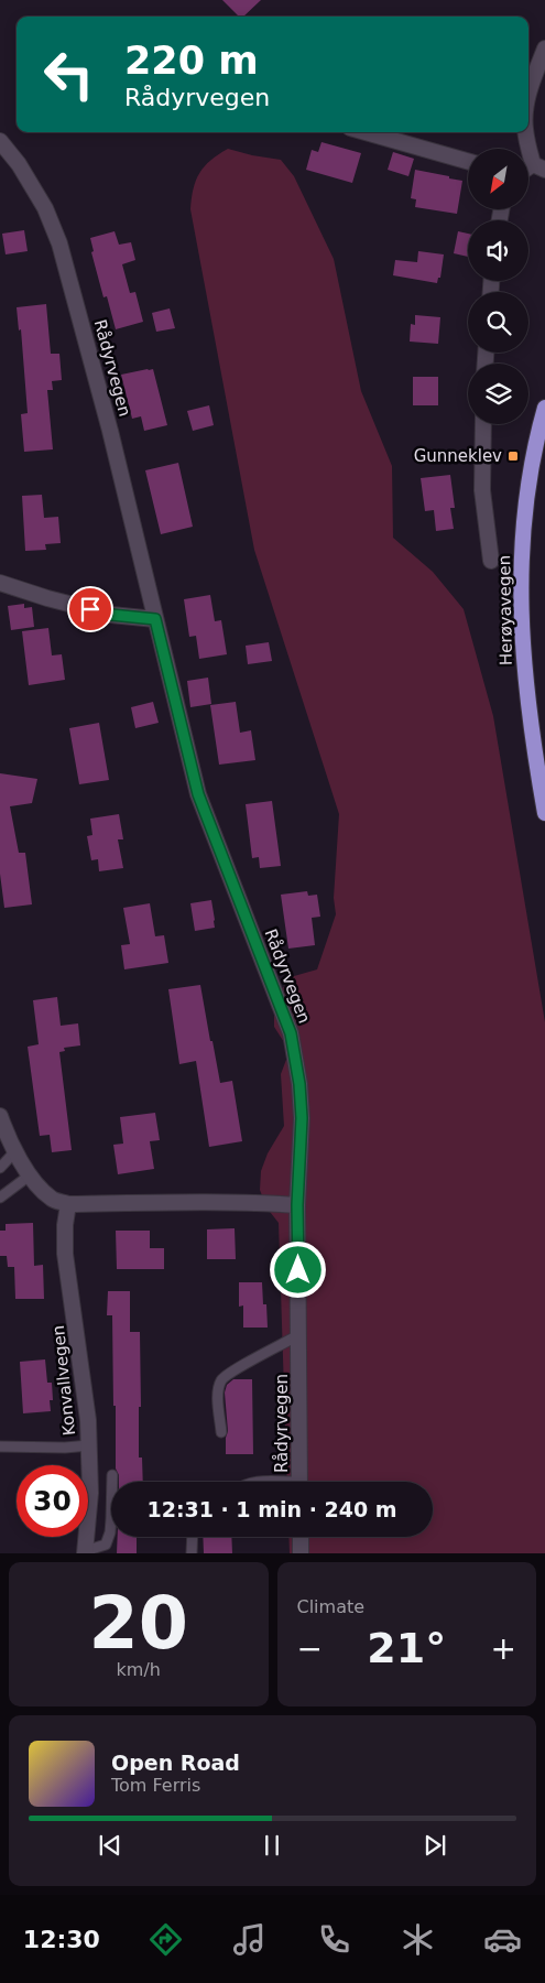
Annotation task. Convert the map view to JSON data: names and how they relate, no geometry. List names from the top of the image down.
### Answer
{
  "streets": {
    "highway": ["Herøyavegen"],
    "street": ["Rådyrvegen", "Konvallvegen"]
  },
  "places": {
    "transit": ["Gunneklev"]
  },
  "north": "bottom left",
  "page": {
    "turn": ["220 m", "Rådyrvegen"],
    "limit": "30",
    "trip": "12:31 · 1 min · 240 m",
    "tile": [
      ["20", "km/h"],
      "Climate"
    ],
    "heat": ["−", "21°", "+"],
    "song": ["Open Road", "Tom Ferris"],
    "tabs": "12:30"
  }
}
